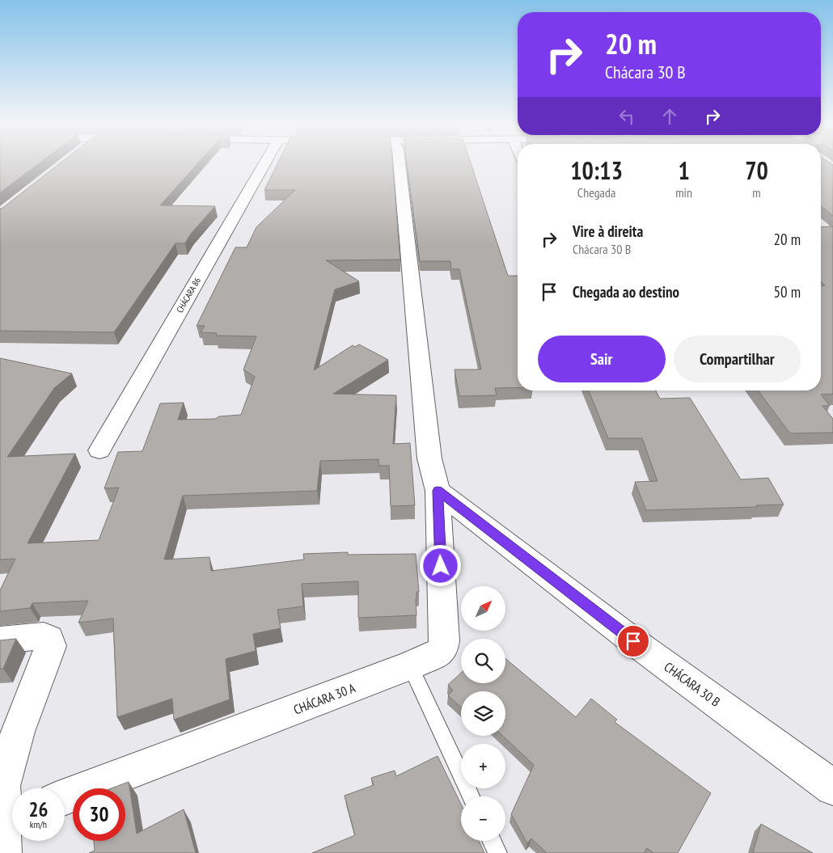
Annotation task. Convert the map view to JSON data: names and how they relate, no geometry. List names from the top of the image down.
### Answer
{
  "streets": {
    "street": ["CHÁCARA 86", "CHÁCARA 30 B", "CHÁCARA 30 A"]
  },
  "crossings": [
    ["CHÁCARA 30 B", "CHÁCARA 30 A"]
  ],
  "north": "top right",
  "page": {
    "turn": ["20 m", "Chácara 30 B"],
    "eta": [
      "10:13",
      "Chegada",
      "1",
      "min",
      "70",
      "m"
    ],
    "list": [
      {
        "name": "Vire à direita",
        "note": "Chácara 30 B",
        "value": "20 m"
      },
      {
        "name": "Chegada ao destino",
        "value": "50 m"
      }
    ],
    "buttons": ["Sair", "Compartilhar"],
    "map_buttons": ["+", "−"],
    "speed": "26 km/h",
    "limit": "30"
  }
}
